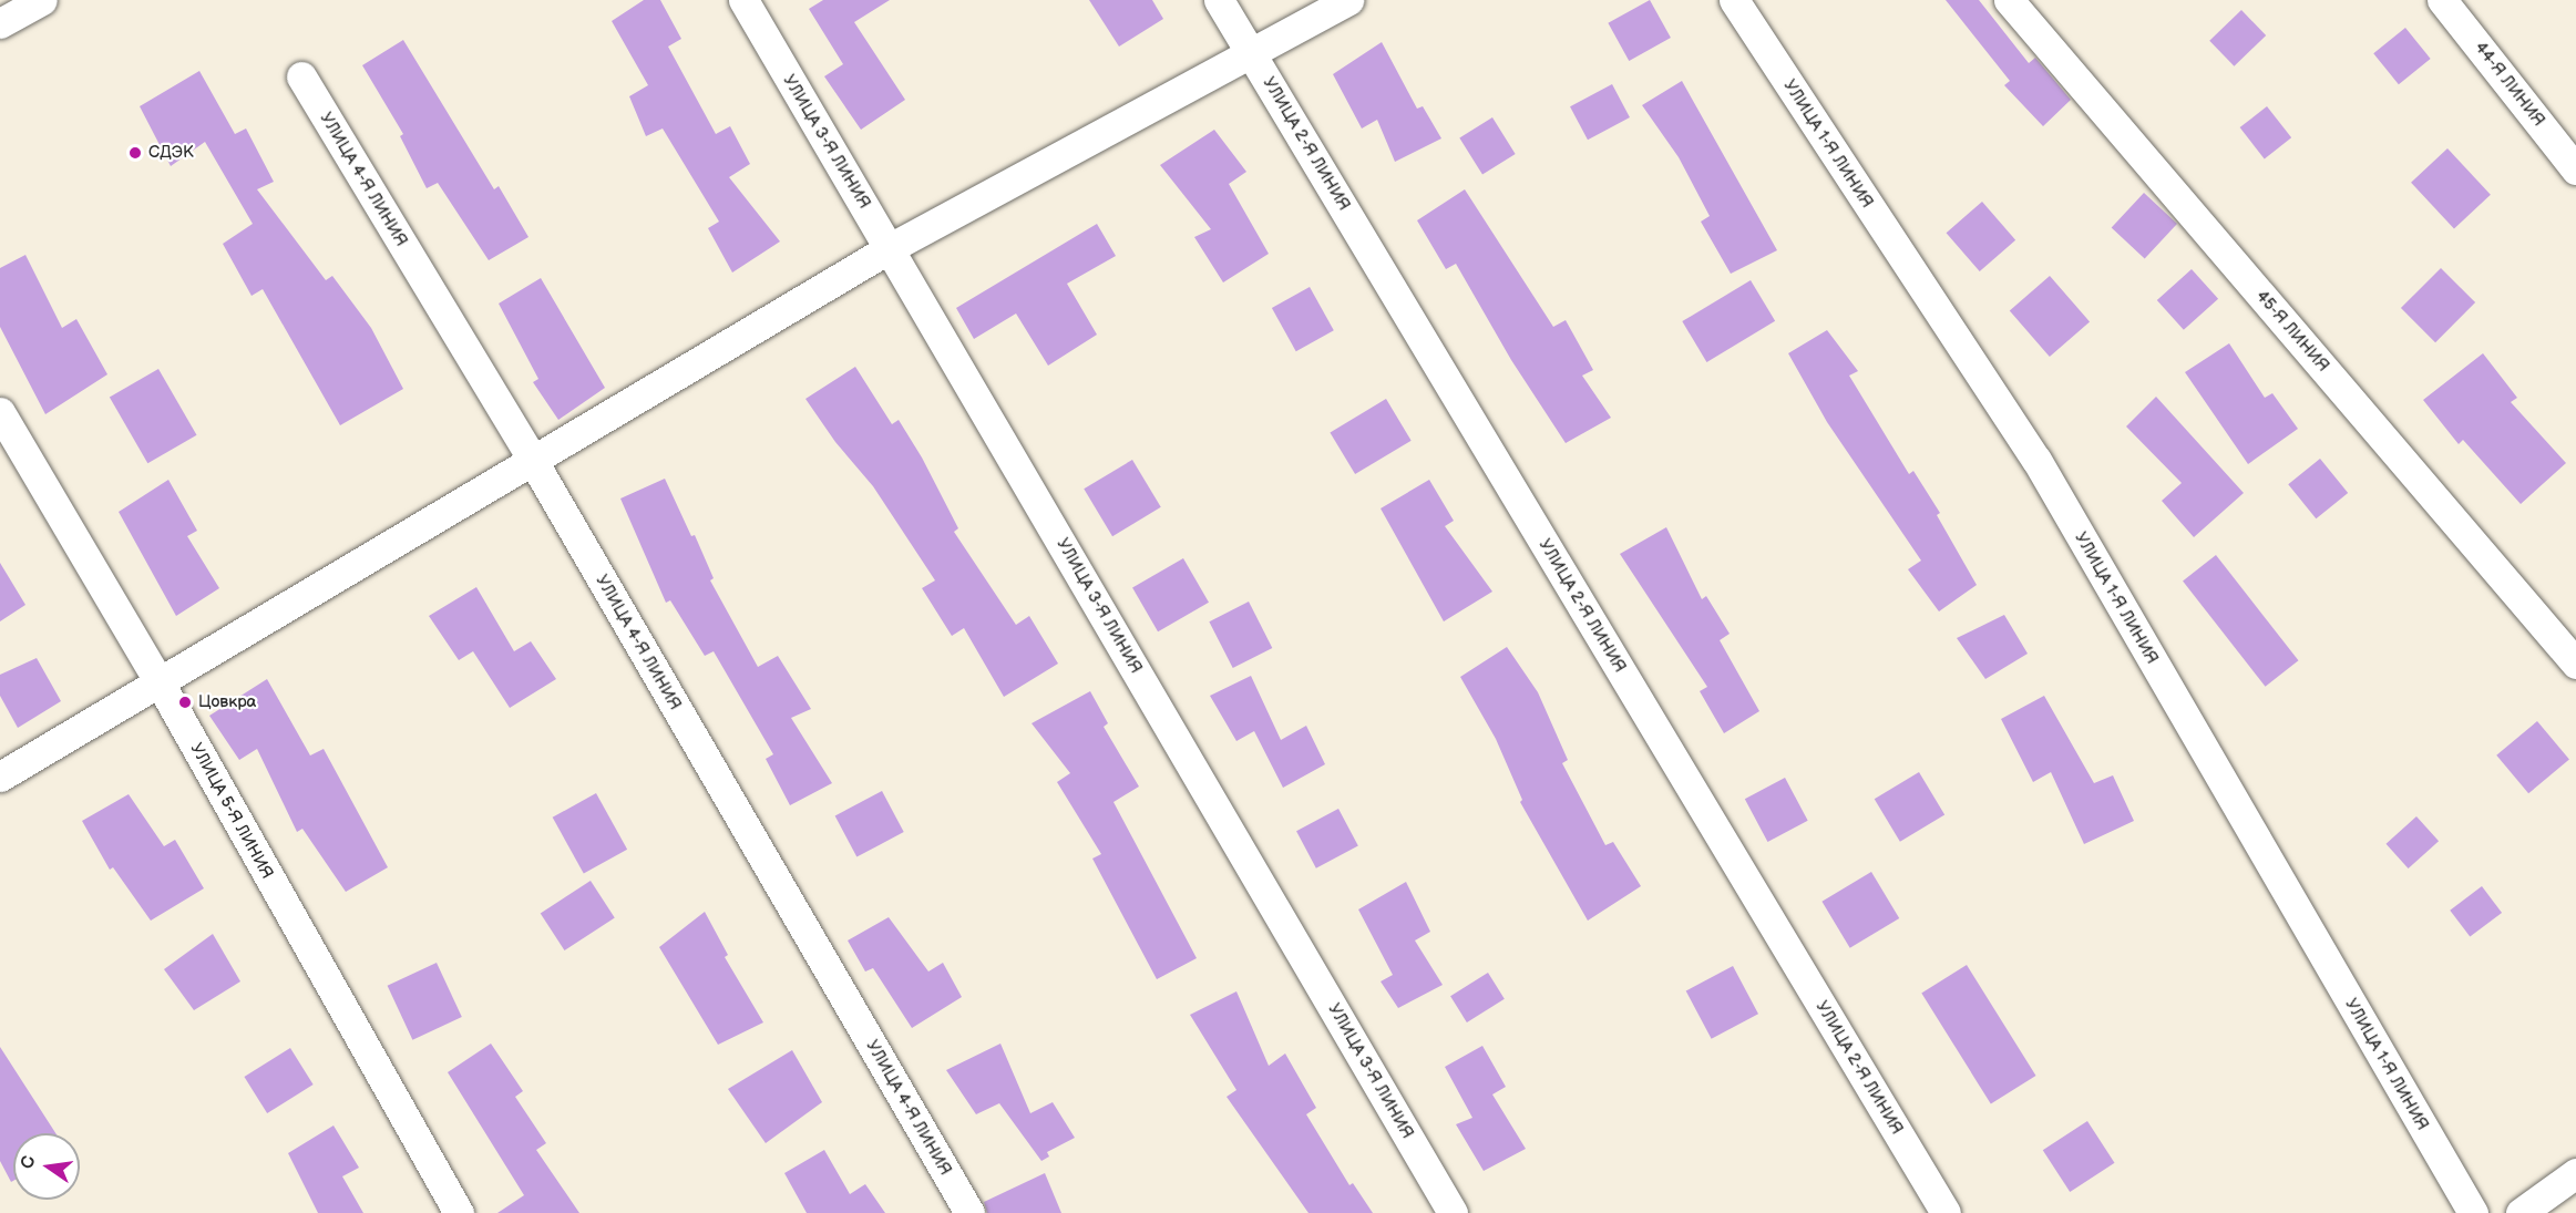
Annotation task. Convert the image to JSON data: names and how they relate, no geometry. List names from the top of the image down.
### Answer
{
  "streets": {
    "street": [
      "44-Я ЛИНИЯ",
      "УЛИЦА 3-Я ЛИНИЯ",
      "УЛИЦА 2-Я ЛИНИЯ",
      "УЛИЦА 1-Я ЛИНИЯ",
      "УЛИЦА 4-Я ЛИНИЯ",
      "45-Я ЛИНИЯ",
      "УЛИЦА 5-Я ЛИНИЯ"
    ]
  },
  "places": ["СДЭК", "Цовкра"],
  "north": "left"
}
